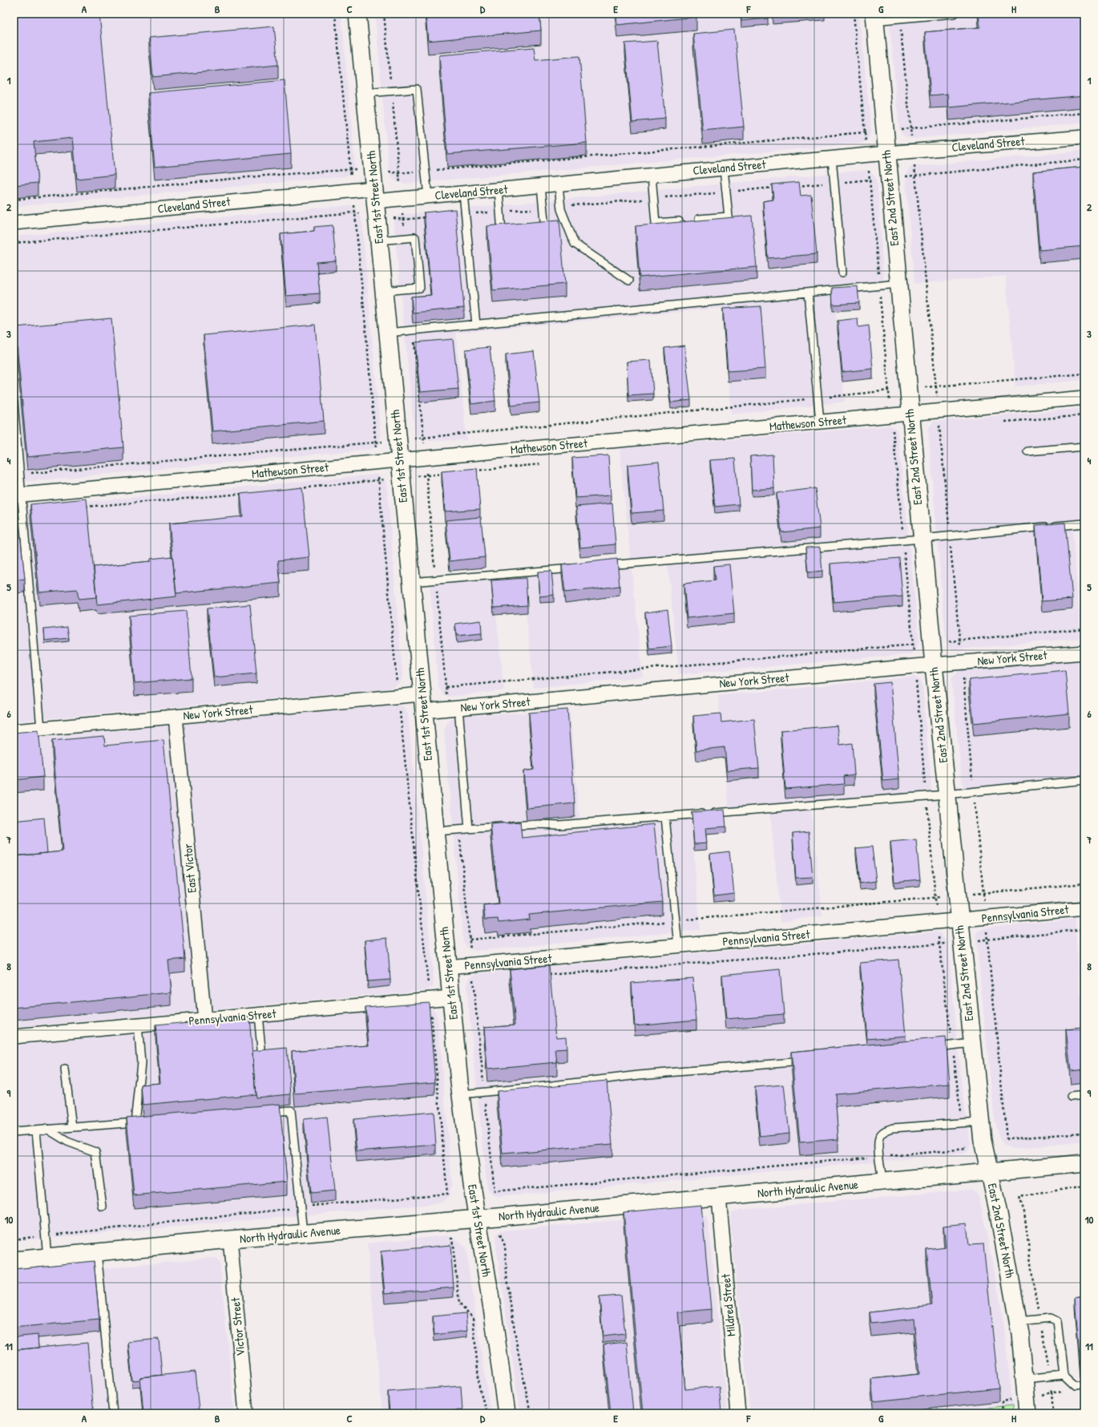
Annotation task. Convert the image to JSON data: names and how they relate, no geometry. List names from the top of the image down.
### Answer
{
  "streets": {
    "street": [
      "Cleveland Street",
      "East 1st Street North",
      "East 2nd Street North",
      "Mathewson Street",
      "New York Street",
      "East Victor",
      "Pennsylvania Street",
      "North Hydraulic Avenue",
      "Mildred Street",
      "Victor Street"
    ]
  },
  "crossings": [
    ["Cleveland Street", "East 1st Street North"],
    ["Cleveland Street", "East 2nd Street North"],
    ["East 1st Street North", "Mathewson Street"],
    ["East 1st Street North", "New York Street"],
    ["East 1st Street North", "Pennsylvania Street"],
    ["East 1st Street North", "North Hydraulic Avenue"],
    ["East 2nd Street North", "Mathewson Street"],
    ["East 2nd Street North", "New York Street"],
    ["East 2nd Street North", "Pennsylvania Street"],
    ["East 2nd Street North", "North Hydraulic Avenue"],
    ["New York Street", "East Victor"],
    ["East Victor", "Pennsylvania Street"],
    ["North Hydraulic Avenue", "Mildred Street"],
    ["North Hydraulic Avenue", "Victor Street"]
  ],
  "grid": {
    "columns": [
      "A",
      "B",
      "C",
      "D",
      "E",
      "F",
      "G",
      "H"
    ],
    "rows": [
      "1",
      "2",
      "3",
      "4",
      "5",
      "6",
      "7",
      "8",
      "9",
      "10",
      "11"
    ]
  }
}
